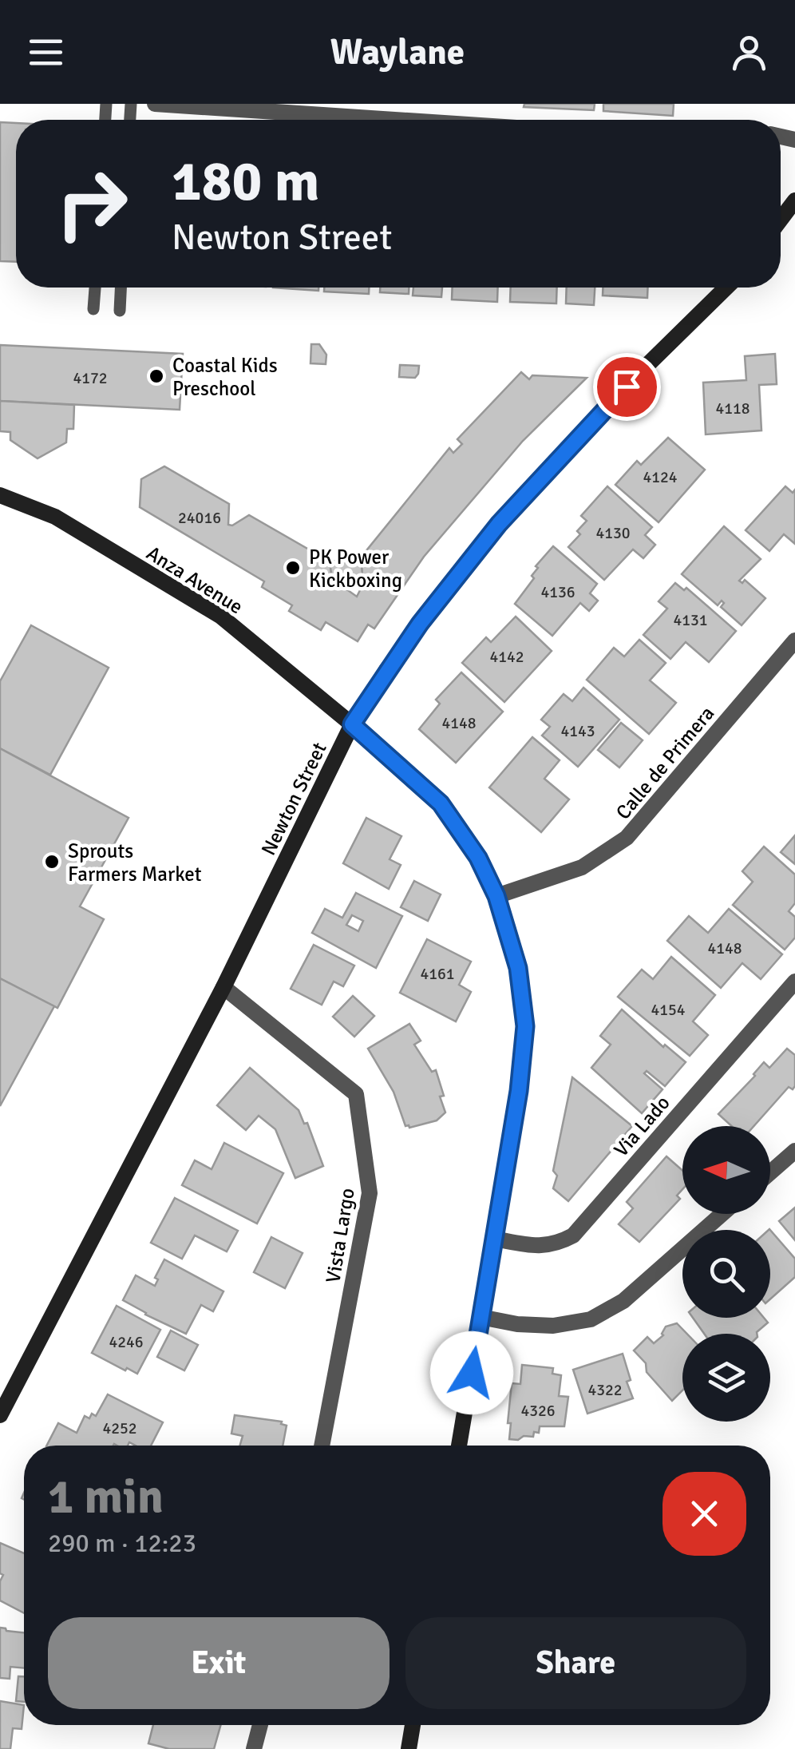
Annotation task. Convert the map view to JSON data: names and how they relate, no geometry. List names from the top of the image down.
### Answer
{
  "streets": {
    "street": [
      "Anza Avenue",
      "Calle de Primera",
      "Newton Street",
      "Via Lado",
      "Vista Largo"
    ]
  },
  "crossings": [
    ["Anza Avenue", "Calle de Primera"],
    ["Anza Avenue", "Newton Street"],
    ["Anza Avenue", "Via Lado"],
    ["Newton Street", "Vista Largo"]
  ],
  "places": ["Coastal Kids Preschool", "PK Power Kickboxing", "Sprouts Farmers Market"],
  "house_numbers": [
    "4172",
    "4118",
    "4124",
    "24016",
    "4130",
    "4136",
    "4131",
    "4142",
    "4148",
    "4143",
    "4148",
    "4161",
    "4154",
    "4246",
    "4322",
    "4326",
    "4252"
  ],
  "north": "left",
  "page": {
    "header": "Waylane",
    "turn": ["180 m", "Newton Street"],
    "heading": ["1 min", "290 m · 12:23"],
    "buttons": ["Exit", "Share"]
  }
}
